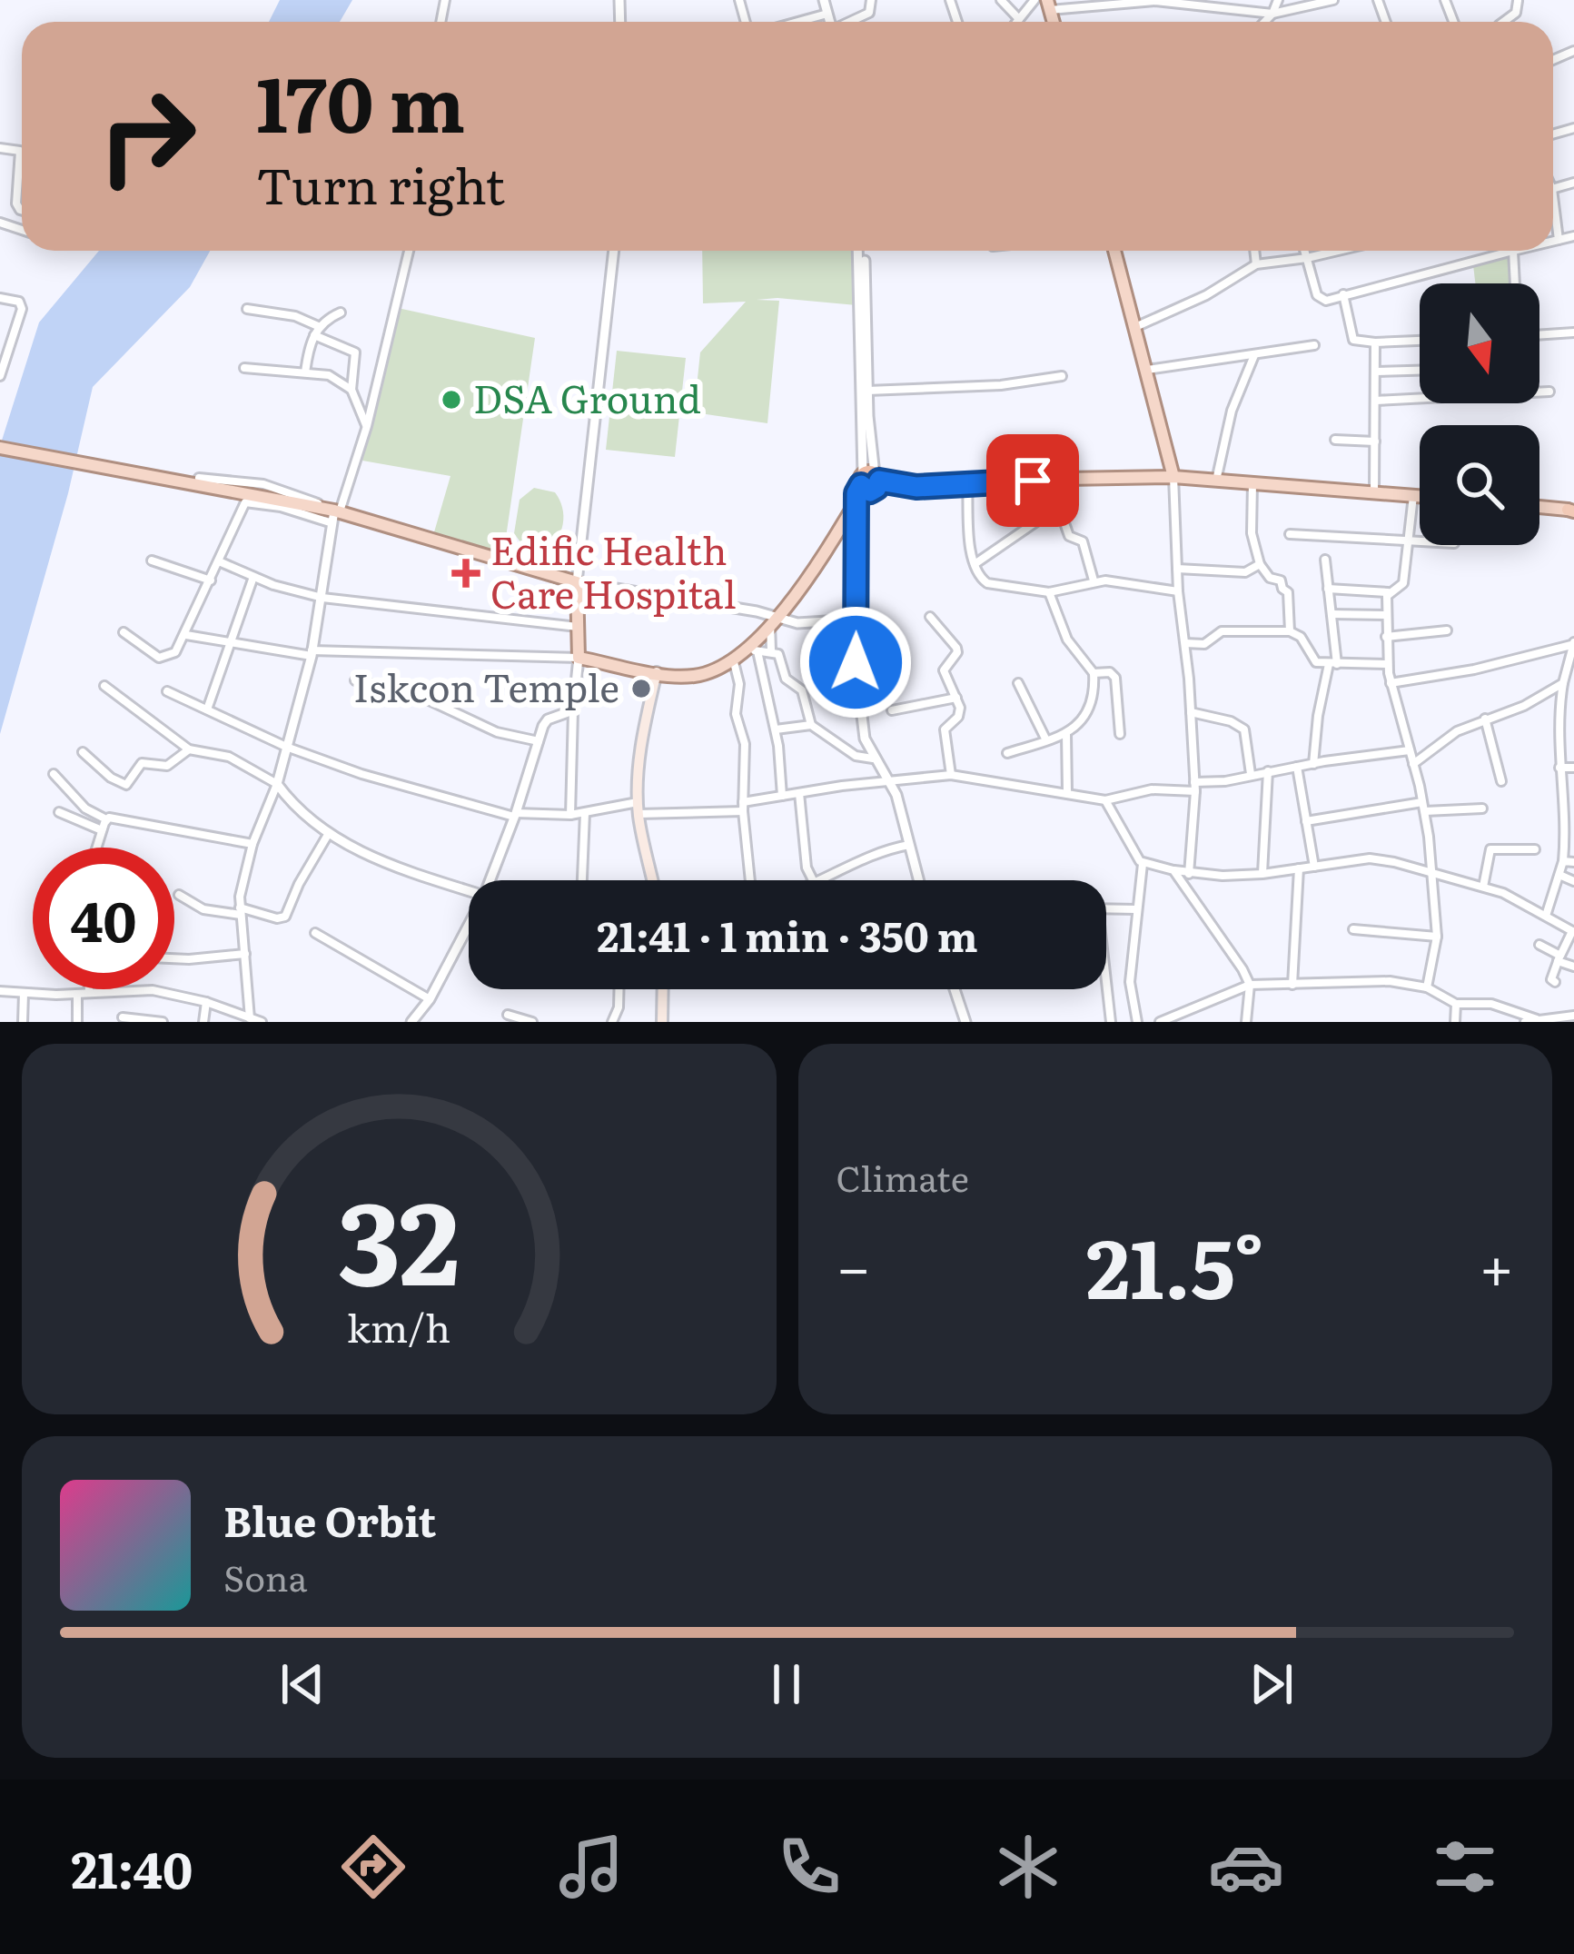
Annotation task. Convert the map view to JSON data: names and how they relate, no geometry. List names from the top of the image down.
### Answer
{
  "places": {
    "other": ["DSA Ground", "Iskcon Temple"],
    "health": ["Edific Health Care Hospital"]
  },
  "north": "bottom",
  "page": {
    "turn": ["170 m", "Turn right"],
    "limit": "40",
    "trip": "21:41 · 1 min · 350 m",
    "tile": "Climate",
    "heat": ["−", "21.5°", "+"],
    "song": ["Blue Orbit", "Sona"],
    "tabs": "21:40",
    "gauge": ["32", "km/h"]
  }
}
